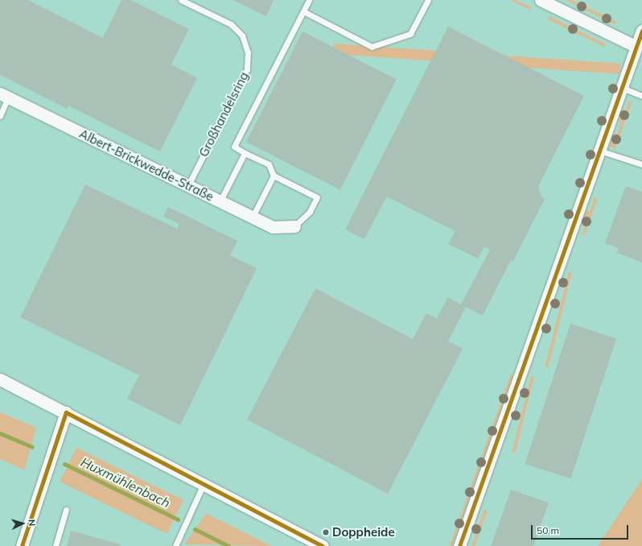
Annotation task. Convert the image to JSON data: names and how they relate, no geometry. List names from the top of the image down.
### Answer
{
  "streets": {
    "street": ["Albert-Brickwedde-Straße"],
    "lane": ["Großhandelsring"]
  },
  "crossings": [
    ["Großhandelsring", "Albert-Brickwedde-Straße"]
  ],
  "water": ["Huxmühlenbach"],
  "places": ["Doppheide"],
  "scale_bar": "50 m",
  "north": "right"
}
